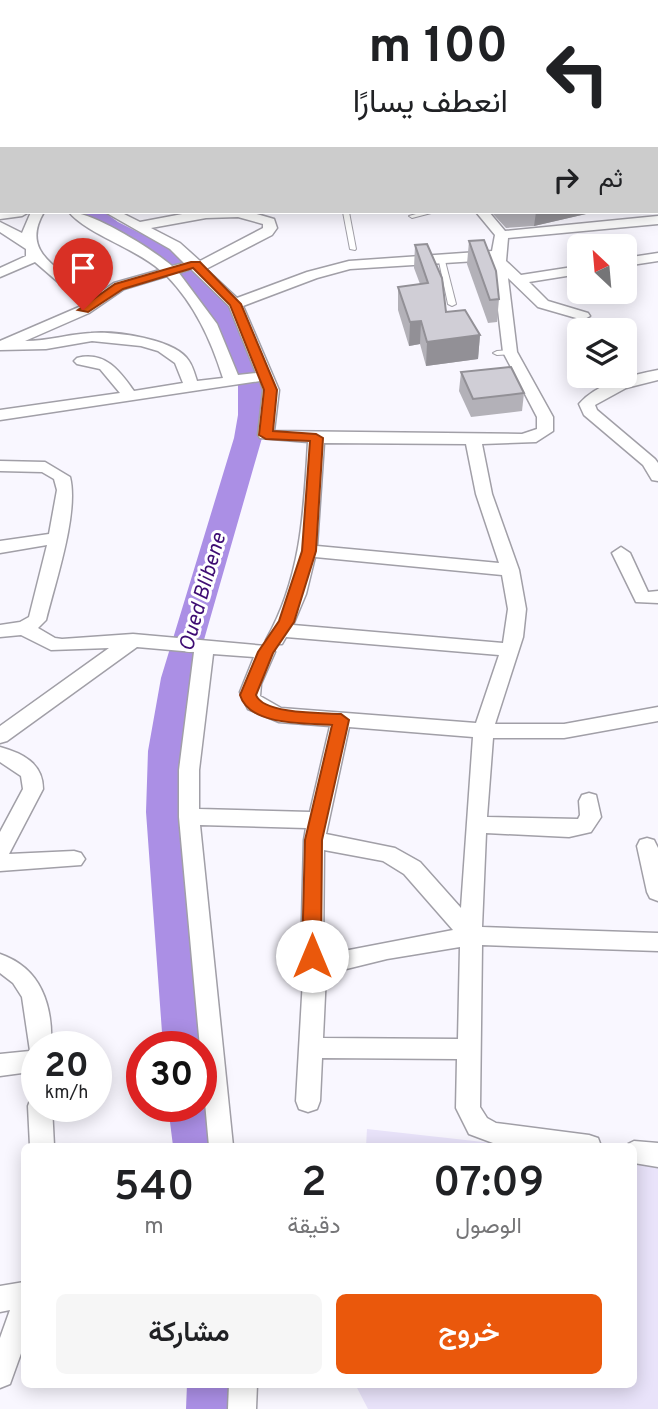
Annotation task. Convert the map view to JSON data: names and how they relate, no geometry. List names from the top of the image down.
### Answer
{
  "water": ["Oued Blibene"],
  "north": "top left",
  "page": {
    "turn": ["100 m", "انعطف يسارًا"],
    "then": "ثم",
    "speed": "20 km/h",
    "limit": "30",
    "eta": [
      "07:09",
      "الوصول",
      "2",
      "دقيقة",
      "540",
      "m"
    ],
    "buttons": ["خروج", "مشاركة"]
  }
}
